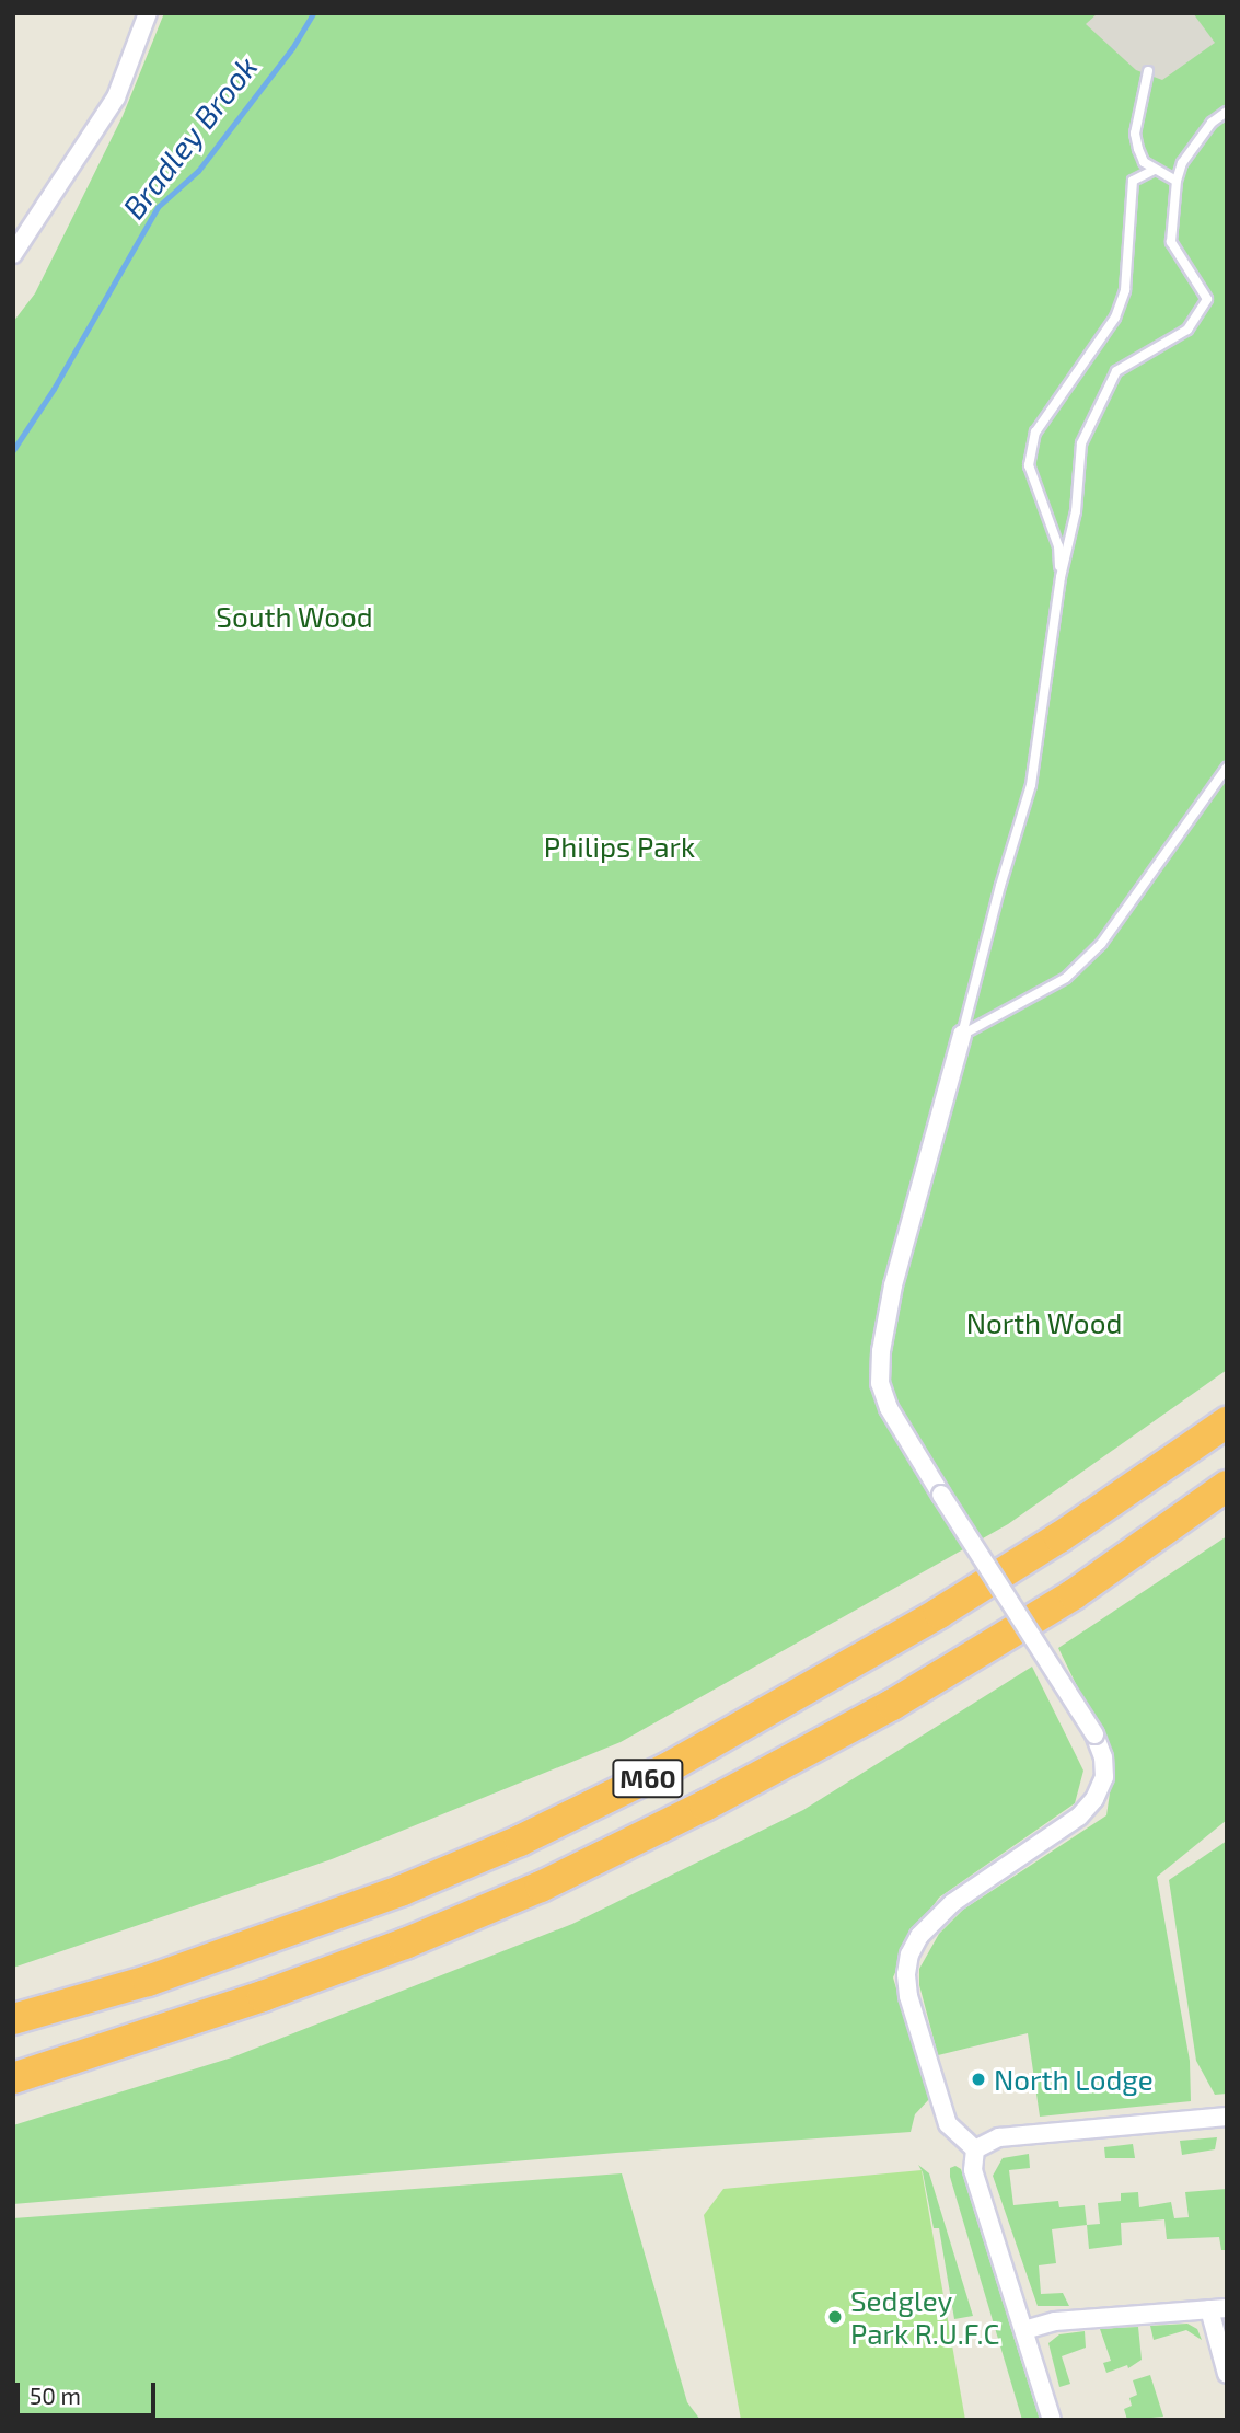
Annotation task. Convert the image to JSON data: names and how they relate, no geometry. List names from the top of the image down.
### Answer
{
  "streets": {
    "highway": ["M60"]
  },
  "water": ["Bradley Brook"],
  "parks": ["South Wood", "Philips Park", "North Wood"],
  "places": ["North Lodge", "Sedgley Park R.U.F.C"],
  "scale_bar": "50 m"
}
